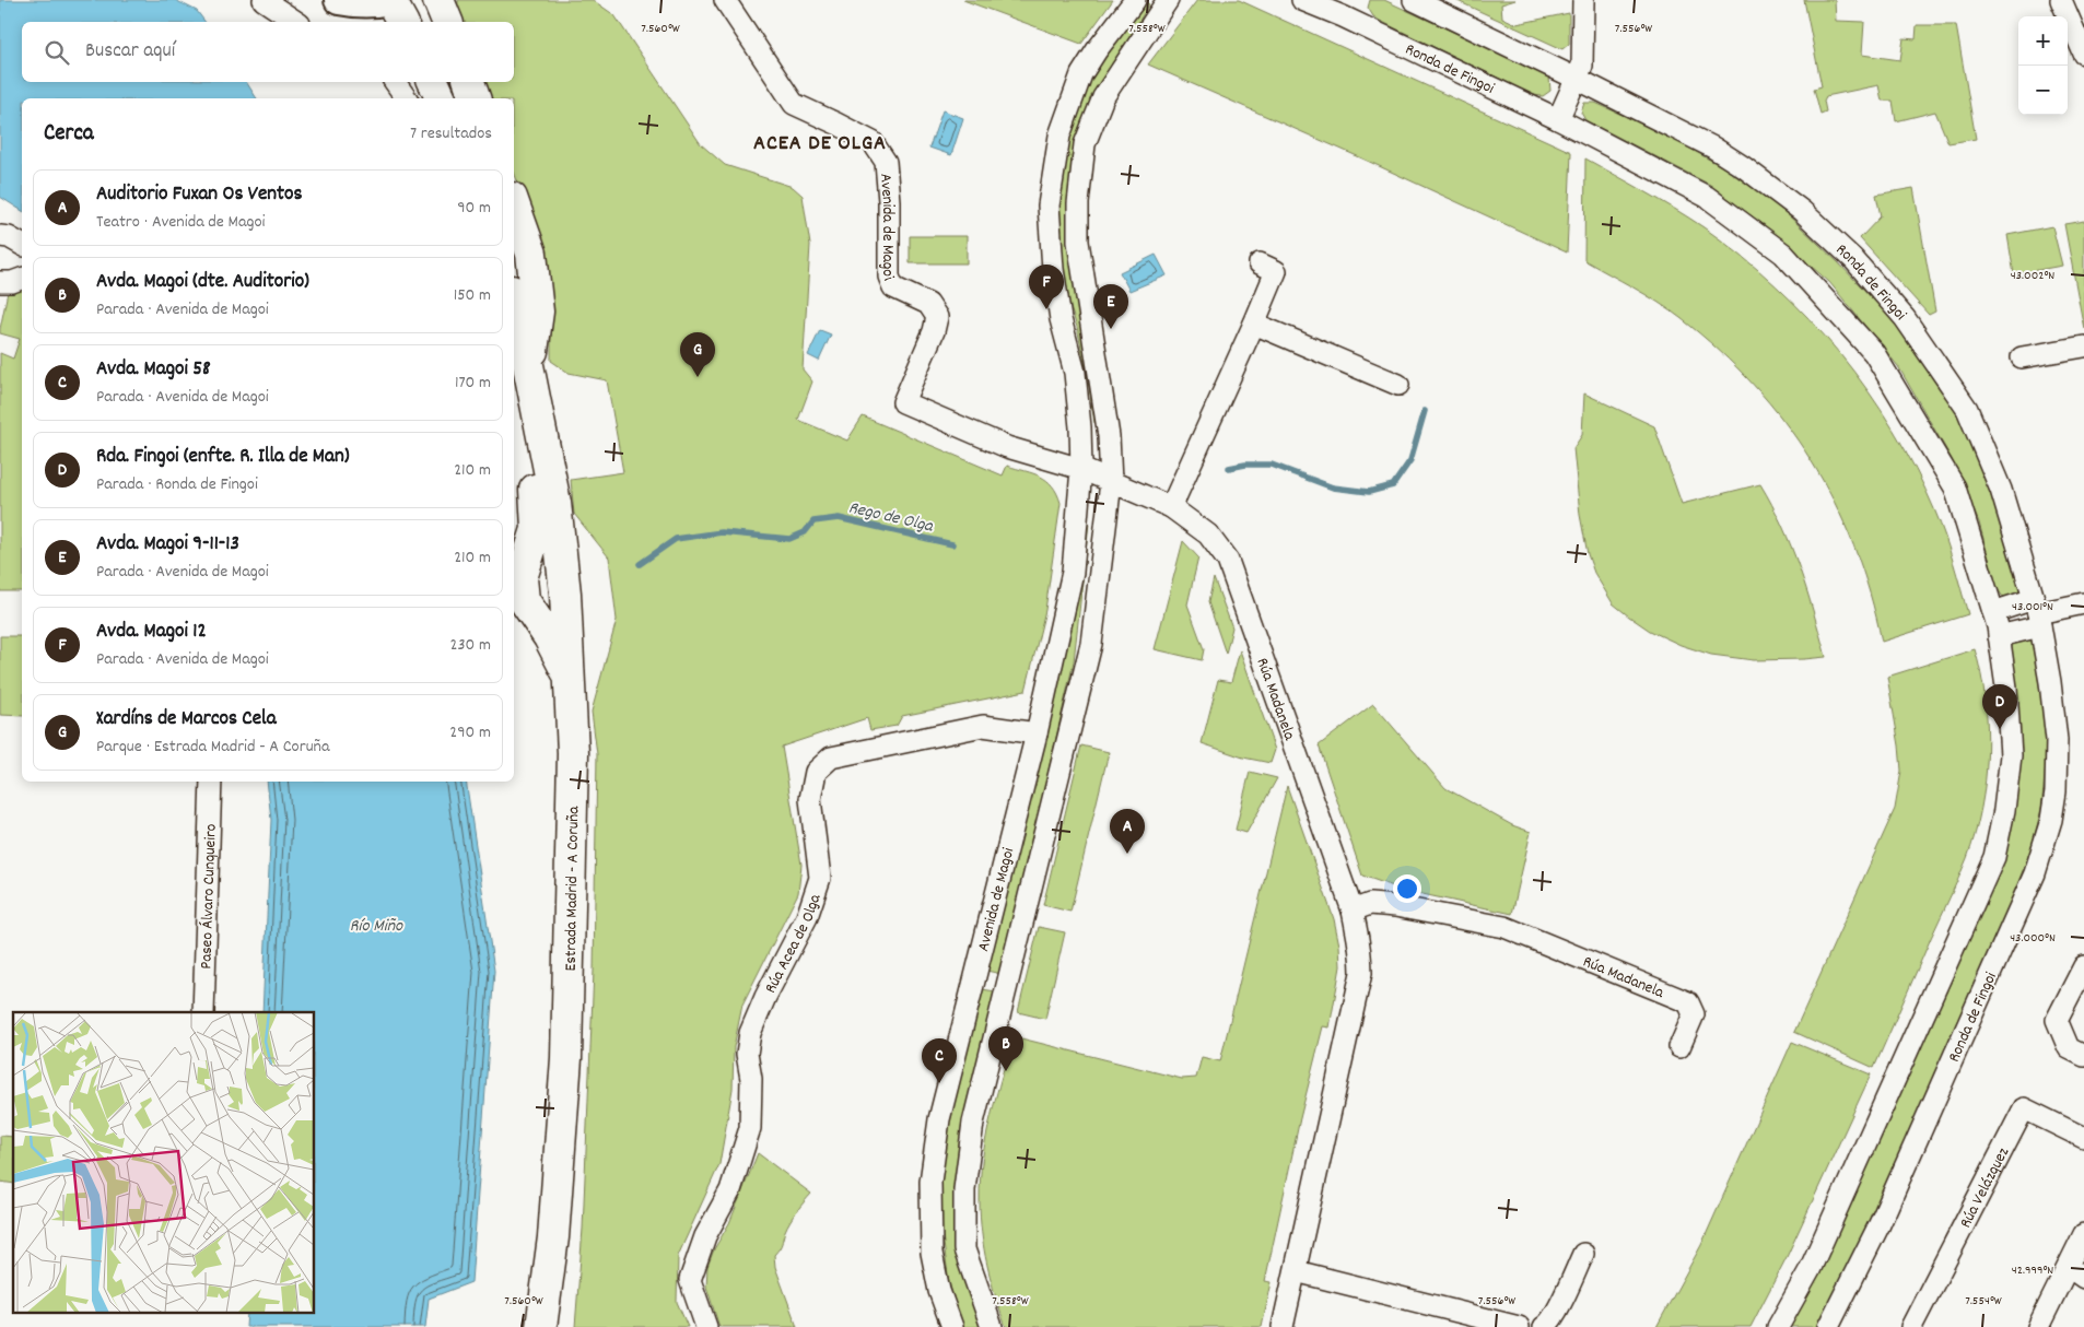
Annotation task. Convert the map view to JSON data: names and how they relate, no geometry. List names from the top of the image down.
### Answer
{
  "streets": {
    "highway": ["Estrada Madrid - A Coruña"],
    "street": [
      "Ronda de Fingoi",
      "Avenida de Magoi",
      "Rúa Madanela",
      "Paseo Álvaro Cunqueiro",
      "Rúa Acea de Olga",
      "Rúa Velázquez"
    ]
  },
  "crossings": [
    ["Avenida de Magoi", "Rúa Madanela"],
    ["Avenida de Magoi", "Rúa Acea de Olga"]
  ],
  "districts": ["ACEA DE OLGA"],
  "water": ["Rego de Olga", "Río Miño"],
  "page": {
    "map_buttons": ["+", "−"],
    "search": "Buscar aquí",
    "heading": ["Cerca", "7 resultados"],
    "list": [
      {
        "mark": "A",
        "name": "Auditorio Fuxan Os Ventos",
        "note": "Teatro · Avenida de Magoi",
        "value": "90 m"
      },
      {
        "mark": "B",
        "name": "Avda. Magoi (dte. Auditorio)",
        "note": "Parada · Avenida de Magoi",
        "value": "150 m"
      },
      {
        "mark": "C",
        "name": "Avda. Magoi 58",
        "note": "Parada · Avenida de Magoi",
        "value": "170 m"
      },
      {
        "mark": "D",
        "name": "Rda. Fingoi (enfte. R. Illa de Man)",
        "note": "Parada · Ronda de Fingoi",
        "value": "210 m"
      },
      {
        "mark": "E",
        "name": "Avda. Magoi 9-11-13",
        "note": "Parada · Avenida de Magoi",
        "value": "210 m"
      },
      {
        "mark": "F",
        "name": "Avda. Magoi 12",
        "note": "Parada · Avenida de Magoi",
        "value": "230 m"
      },
      {
        "mark": "G",
        "name": "Xardíns de Marcos Cela",
        "note": "Parque · Estrada Madrid - A Coruña",
        "value": "290 m"
      }
    ],
    "pins": [
      "F",
      "E",
      "G",
      "D",
      "A",
      "B",
      "C"
    ]
  },
  "coordinates": [
    "7.560°W",
    "7.558°W",
    "7.556°W",
    "43.002°N",
    "43.001°N",
    "43.000°N",
    "42.999°N",
    "7.554°W"
  ]
}
